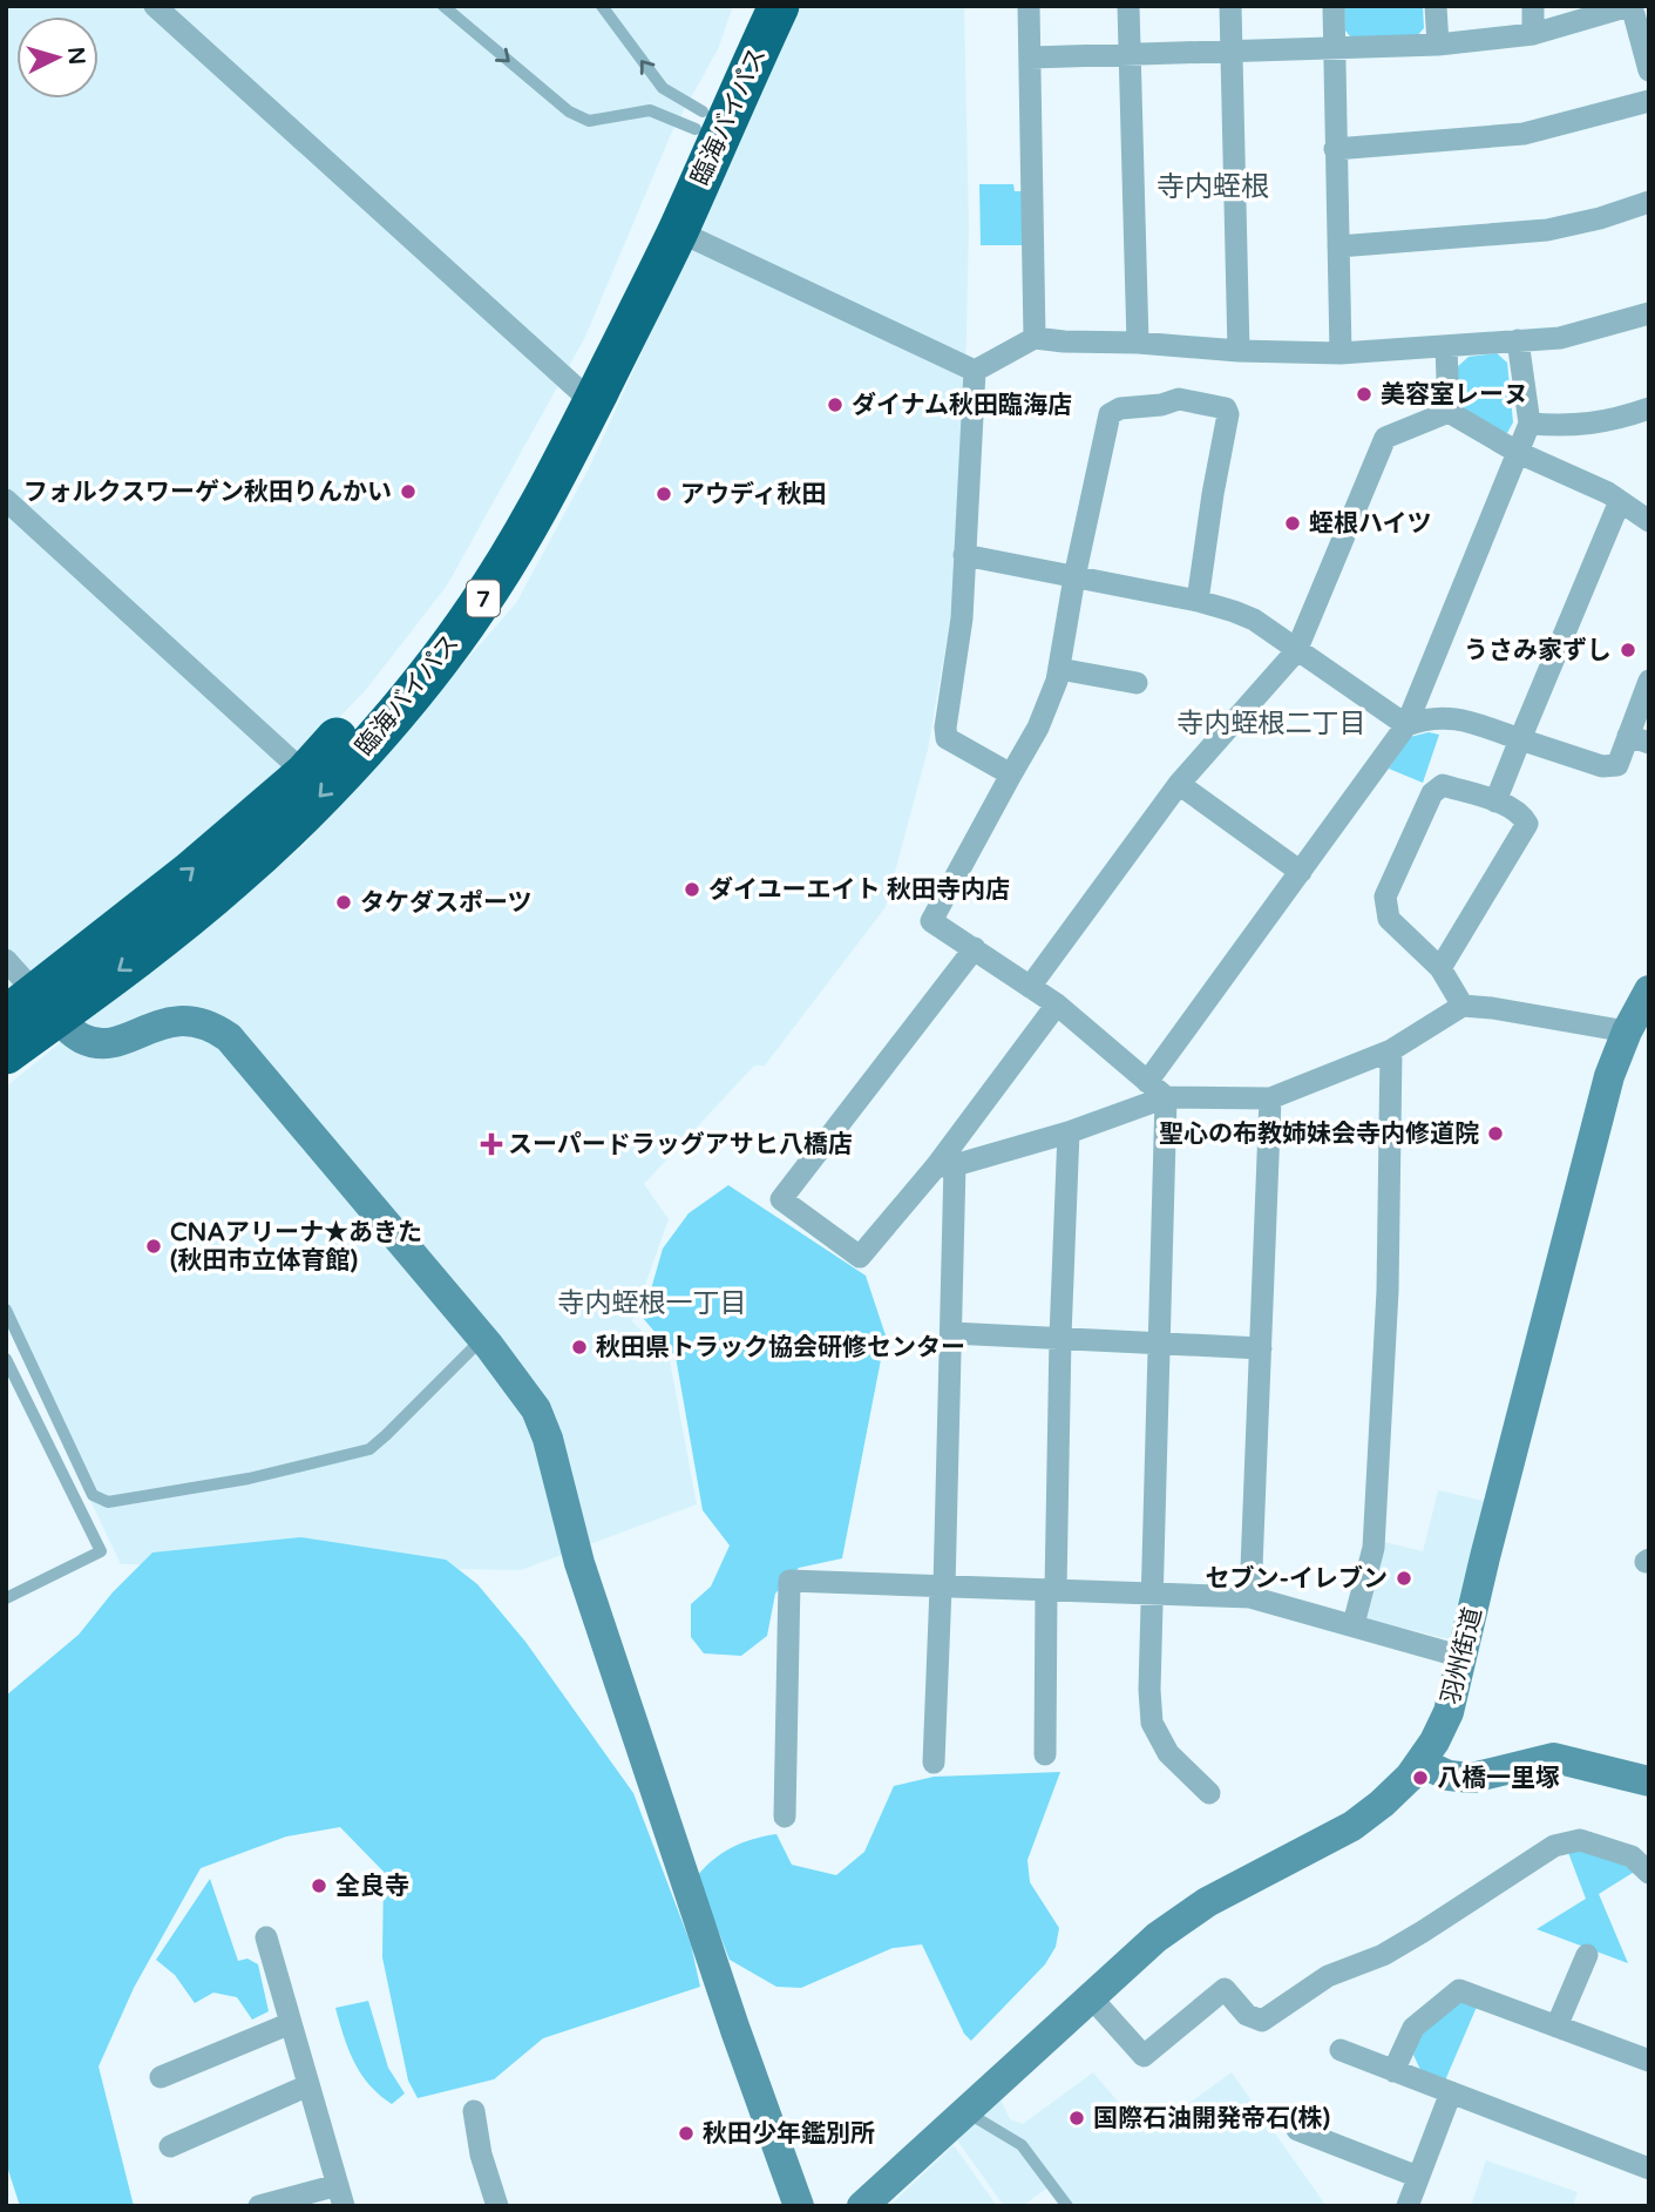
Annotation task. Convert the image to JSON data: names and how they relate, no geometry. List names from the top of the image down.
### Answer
{
  "streets": {
    "highway": ["臨海バイパス", "7"],
    "street": ["羽州街道"]
  },
  "districts": ["寺内蛭根", "寺内蛭根二丁目", "寺内蛭根一丁目"],
  "places": {
    "other": [
      "美容室レーヌ",
      "ダイナム秋田臨海店",
      "フォルクスワーゲン秋田りんかい",
      "アウディ秋田",
      "蛭根ハイツ",
      "うさみ家ずし",
      "ダイユーエイト 秋田寺内店",
      "タケダスポーツ",
      "聖心の布教姉妹会寺内修道院",
      "CNAアリーナ★あきた (秋田市立体育館)",
      "秋田県トラック協会研修センター",
      "セブン-イレブン",
      "八橋一里塚",
      "全良寺",
      "国際石油開発帝石(株)",
      "秋田少年鑑別所"
    ],
    "health": ["スーパードラッグアサヒ八橋店"]
  },
  "north": "right"
}
